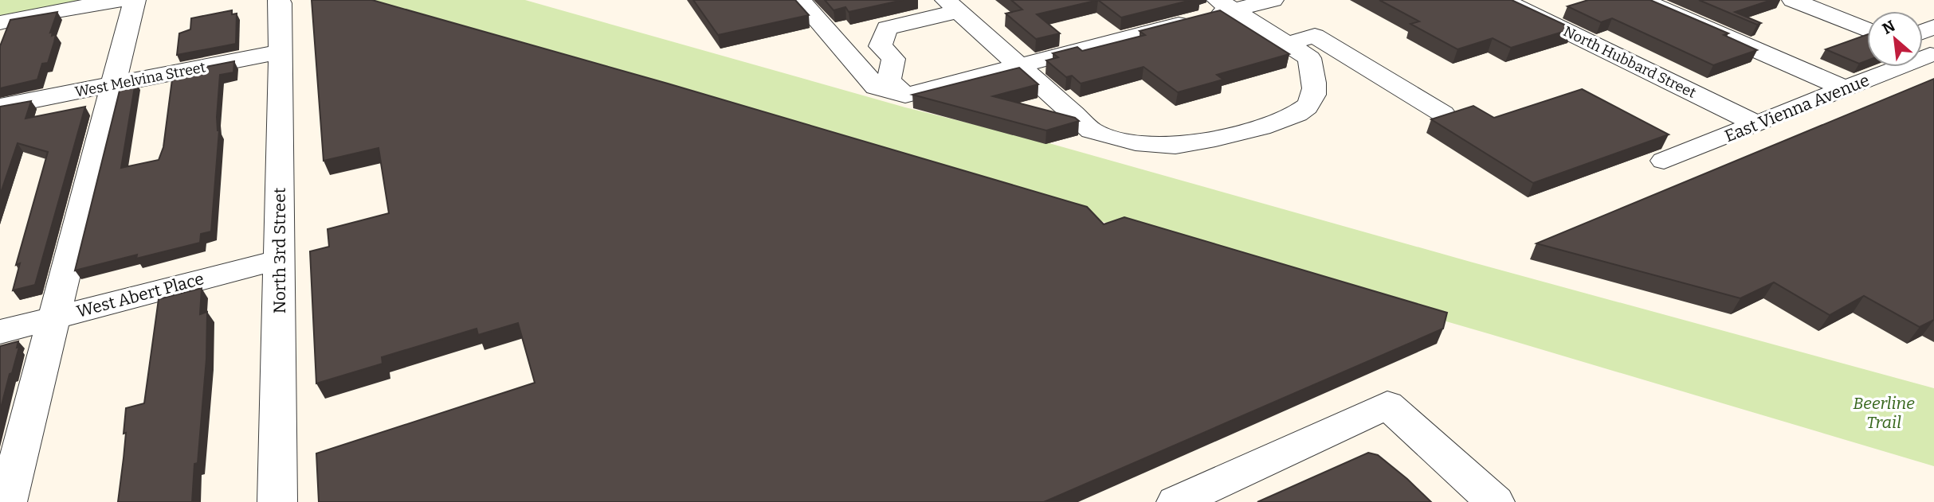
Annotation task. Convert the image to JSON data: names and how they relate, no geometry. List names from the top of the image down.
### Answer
{
  "streets": {
    "street": [
      "North Hubbard Street",
      "West Melvina Street",
      "East Vienna Avenue",
      "North 3rd Street",
      "West Abert Place"
    ]
  },
  "crossings": [
    ["North Hubbard Street", "East Vienna Avenue"],
    ["West Melvina Street", "North 3rd Street"],
    ["North 3rd Street", "West Abert Place"]
  ],
  "parks": ["Beerline Trail"],
  "north": "top left"
}
